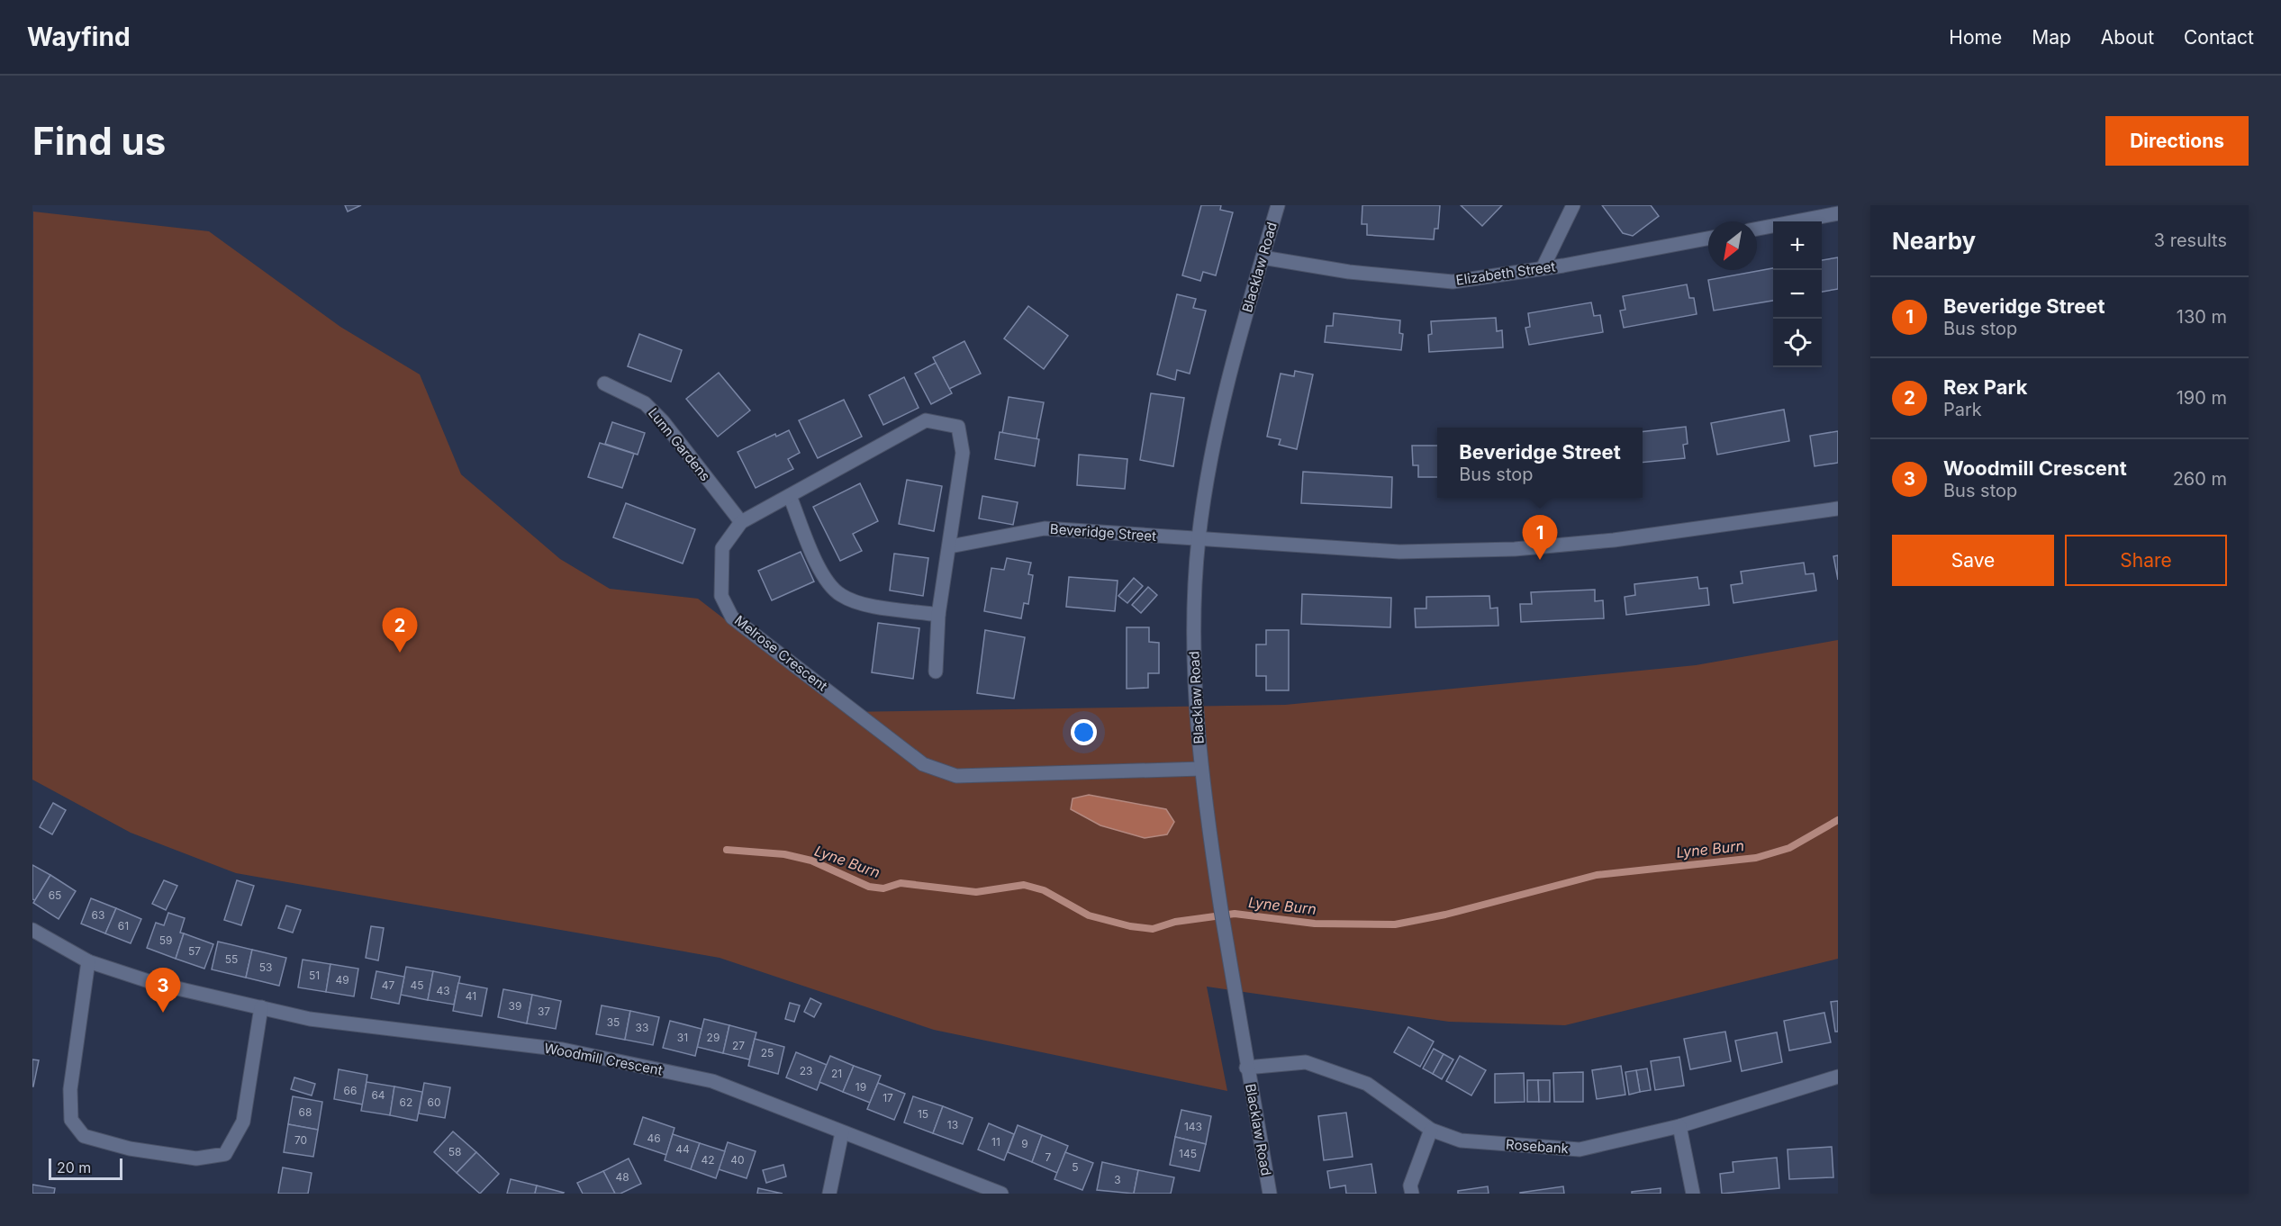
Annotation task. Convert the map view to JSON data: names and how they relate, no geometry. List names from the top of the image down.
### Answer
{
  "streets": {
    "street": [
      "Blacklaw Road",
      "Elizabeth Street",
      "Lunn Gardens",
      "Beveridge Street",
      "Melrose Crescent",
      "Woodmill Crescent",
      "Rosebank"
    ]
  },
  "crossings": [
    ["Blacklaw Road", "Elizabeth Street"],
    ["Blacklaw Road", "Beveridge Street"],
    ["Blacklaw Road", "Melrose Crescent"],
    ["Blacklaw Road", "Rosebank"],
    ["Lunn Gardens", "Melrose Crescent"],
    ["Beveridge Street", "Melrose Crescent"]
  ],
  "water": ["Lyne Burn"],
  "house_numbers": [
    "65",
    "63",
    "61",
    "59",
    "57",
    "55",
    "53",
    "51",
    "49",
    "47",
    "45",
    "43",
    "41",
    "39",
    "37",
    "35",
    "33",
    "31",
    "29",
    "27",
    "25",
    "23",
    "21",
    "19",
    "66",
    "64",
    "17",
    "62",
    "60",
    "68",
    "15",
    "13",
    "143",
    "46",
    "70",
    "11",
    "9",
    "44",
    "58",
    "145",
    "7",
    "42",
    "40",
    "5",
    "48",
    "3"
  ],
  "scale_bar": "20 m",
  "north": "bottom left",
  "page": {
    "header": "Wayfind",
    "nav": [
      "Home",
      "Map",
      "About",
      "Contact"
    ],
    "buttons": [
      "Directions",
      ["Save", "Share"]
    ],
    "title": "Find us",
    "heading": ["Nearby", "3 results"],
    "map_buttons": ["+", "−"],
    "list": [
      {
        "mark": "1",
        "name": "Beveridge Street",
        "note": "Bus stop",
        "value": "130 m"
      },
      {
        "mark": "2",
        "name": "Rex Park",
        "note": "Park",
        "value": "190 m"
      },
      {
        "mark": "3",
        "name": "Woodmill Crescent",
        "note": "Bus stop",
        "value": "260 m"
      }
    ],
    "popup": ["Beveridge Street", "Bus stop"],
    "pins": ["1", "2", "3"],
    "scale": "20 m"
  }
}
